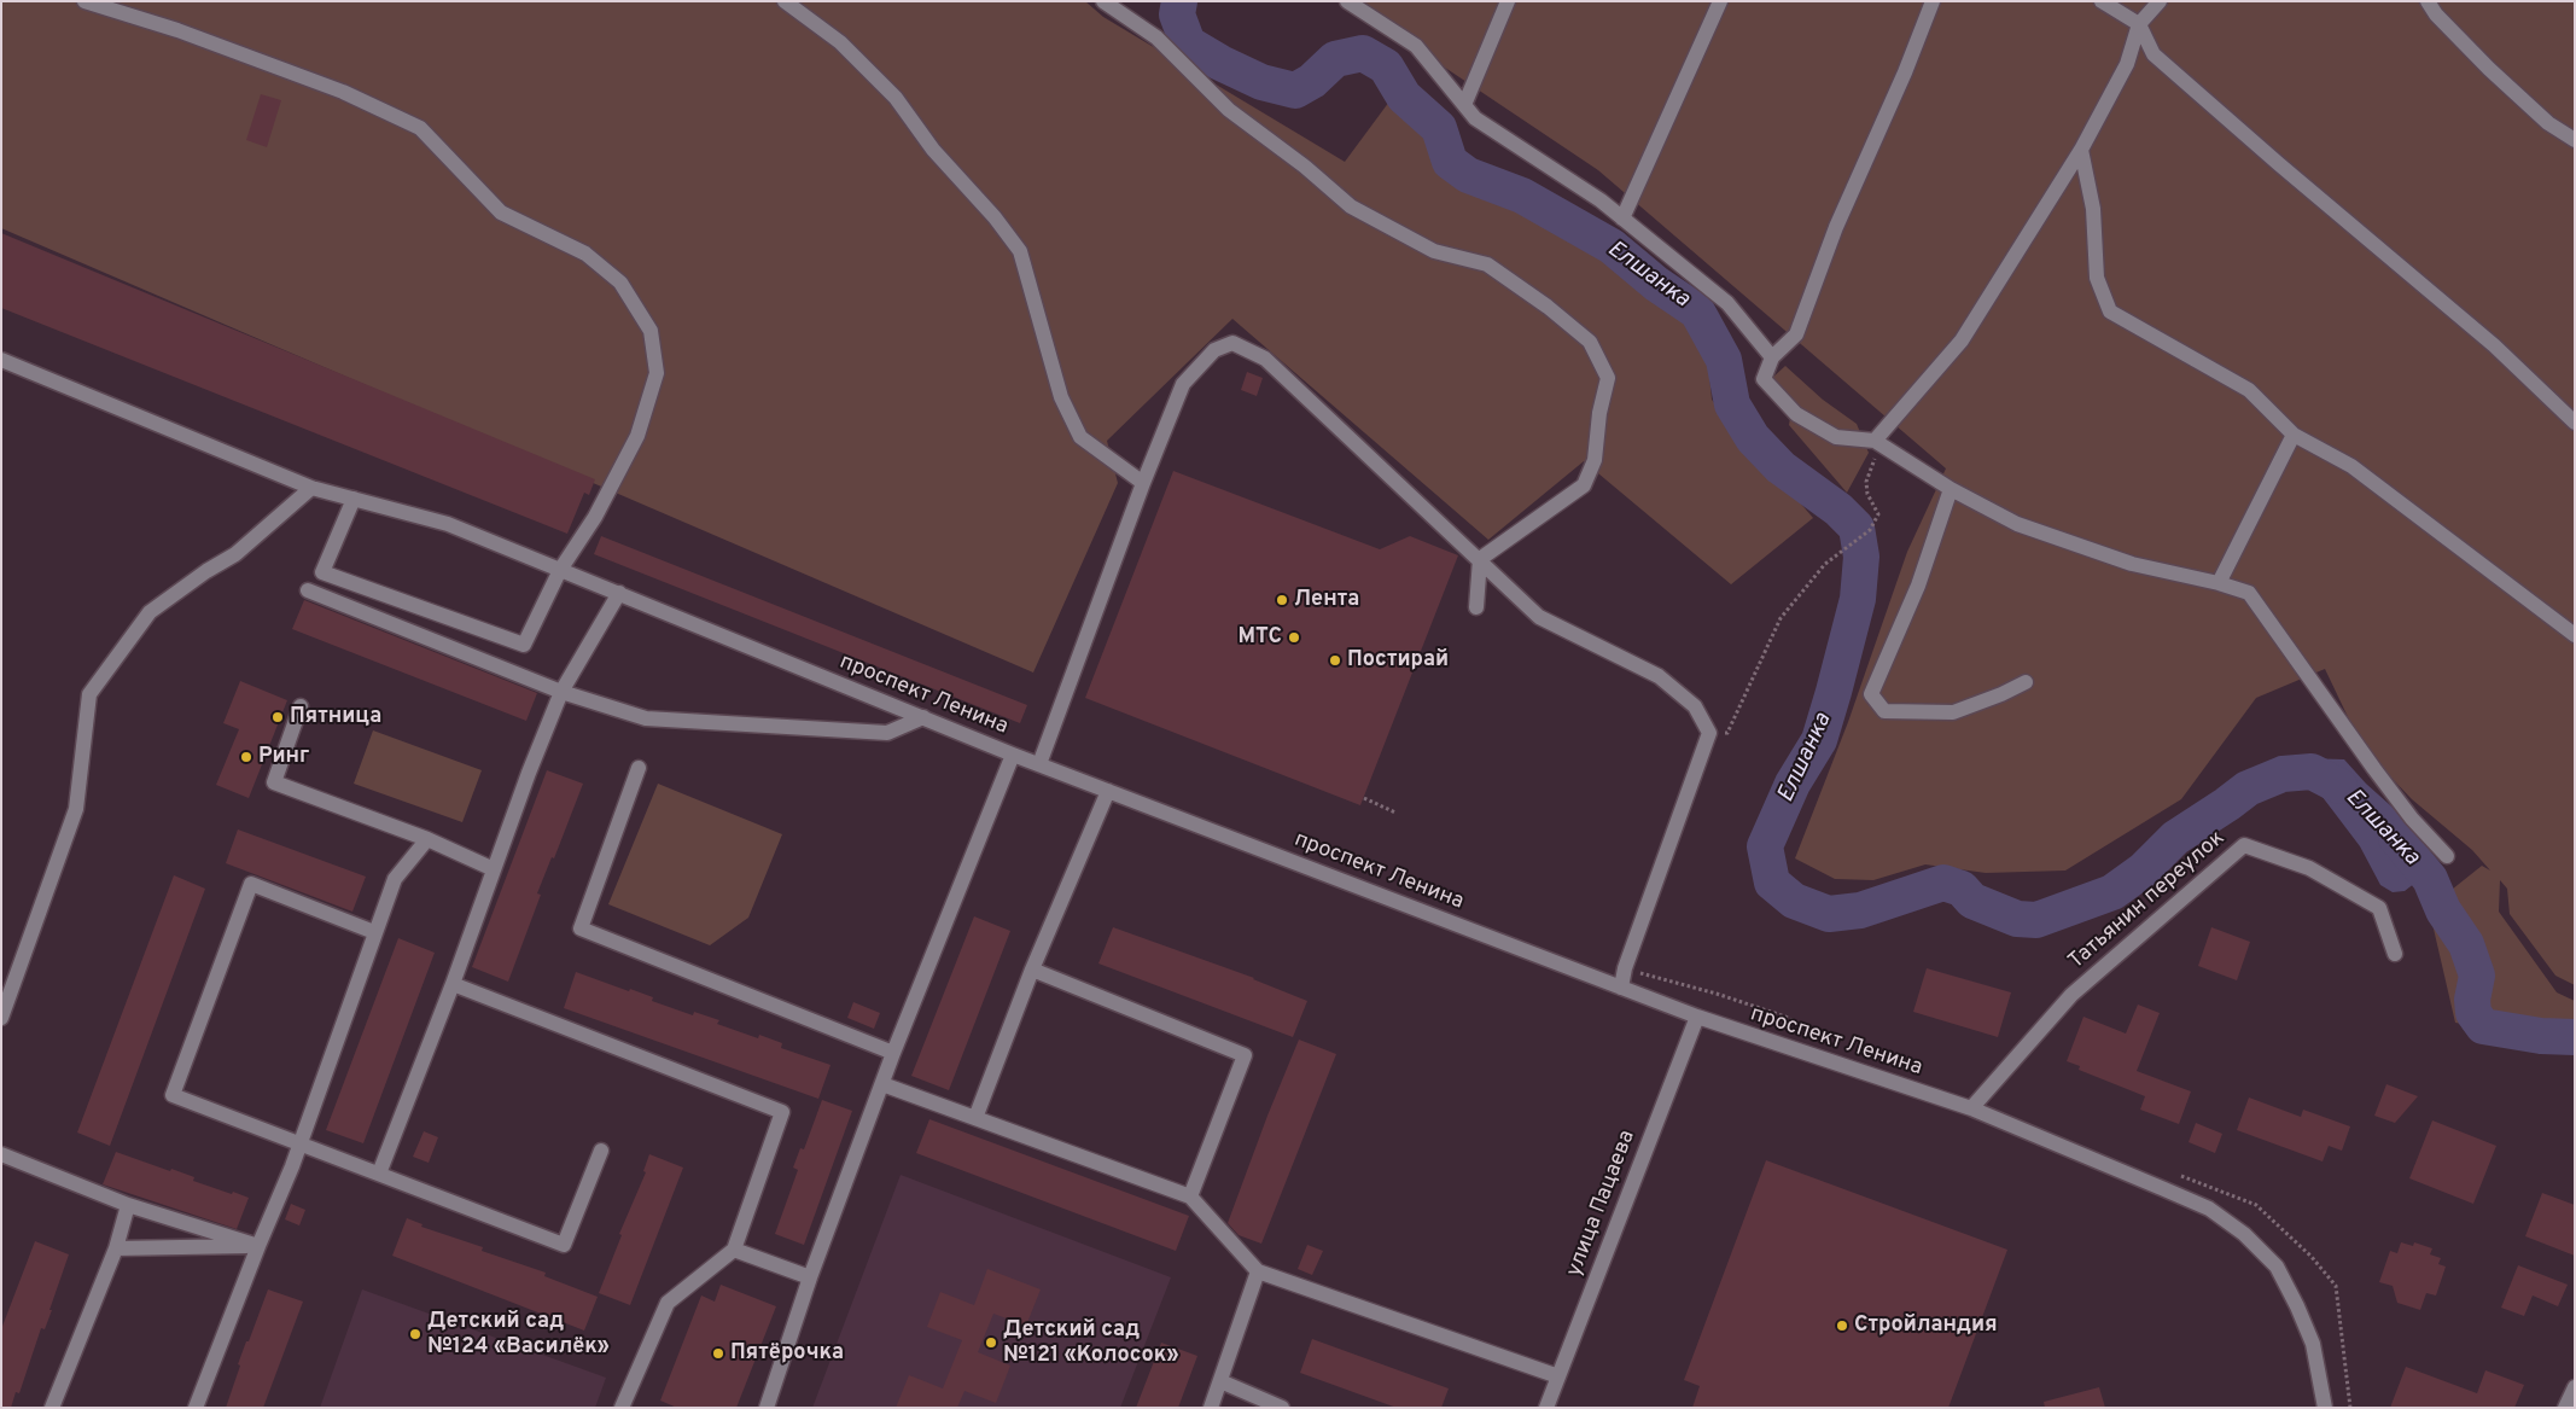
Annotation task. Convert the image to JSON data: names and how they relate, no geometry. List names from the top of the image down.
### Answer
{
  "streets": {
    "street": ["проспект Ленина", "Татьянин переулок", "улица Пацаева"]
  },
  "crossings": [
    ["проспект Ленина", "Татьянин переулок"],
    ["проспект Ленина", "улица Пацаева"]
  ],
  "water": ["Елшанка"],
  "places": [
    "Лента",
    "МТС",
    "Постирай",
    "Пятница",
    "Ринг",
    "Стройландия",
    "Детский сад №124 «Василёк»",
    "Детский сад №121 «Колосок»",
    "Пятёрочка"
  ]
}
